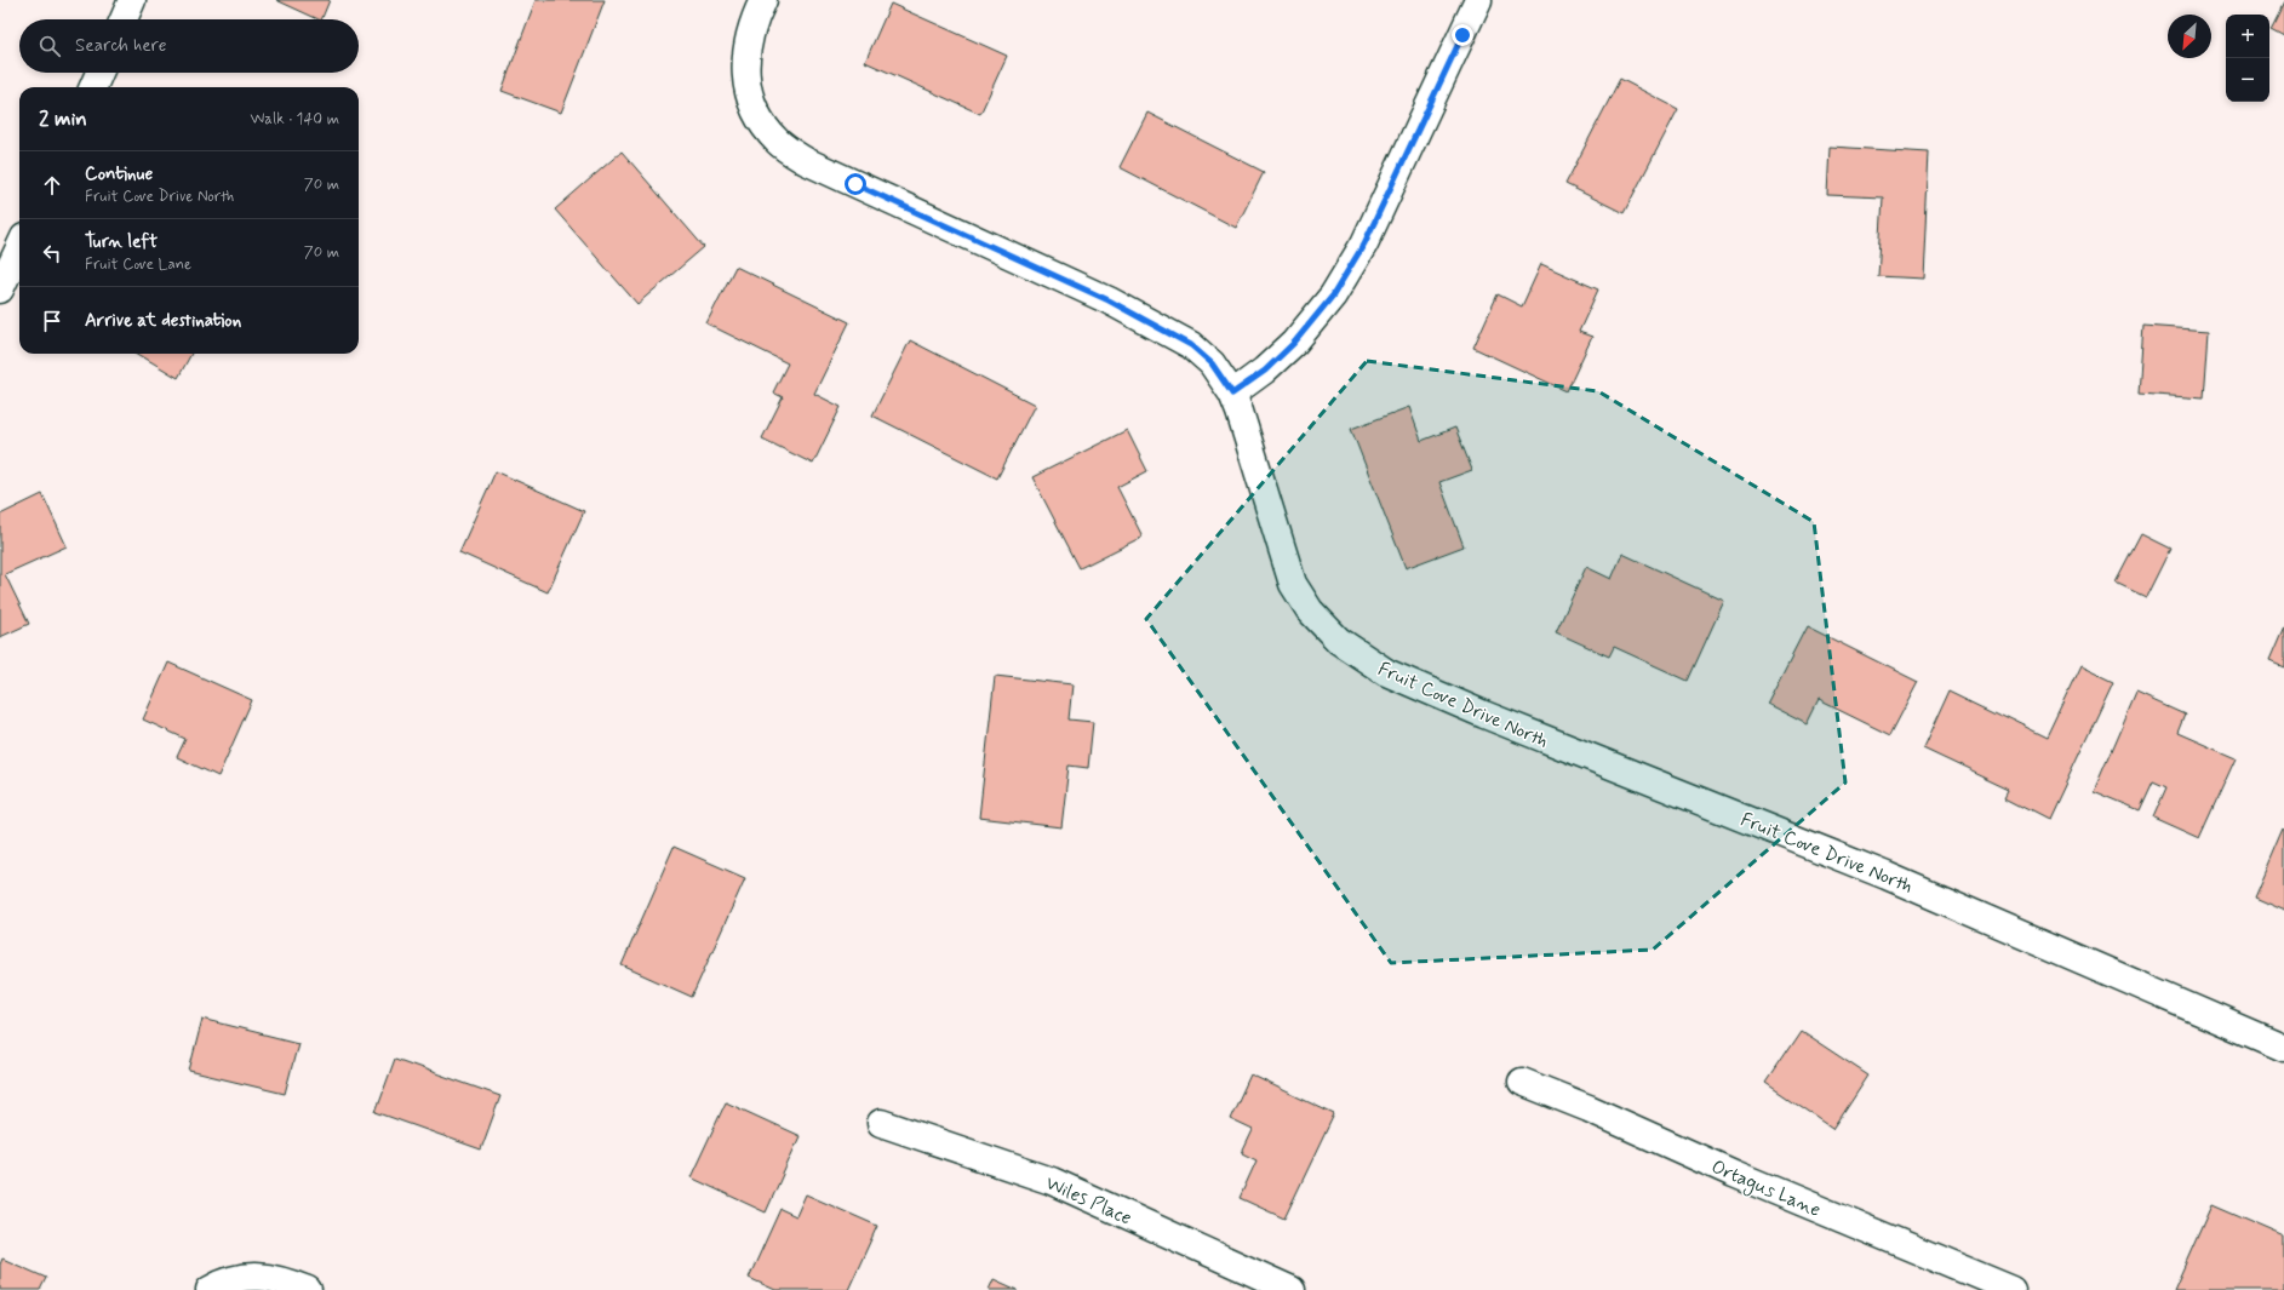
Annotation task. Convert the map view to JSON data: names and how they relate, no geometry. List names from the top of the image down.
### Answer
{
  "streets": {
    "street": ["Fruit Cove Drive North", "Ortagus Lane", "Wiles Place"]
  },
  "north": "bottom left",
  "page": {
    "map_buttons": ["+", "−"],
    "search": "Search here",
    "heading": ["2 min", "Walk · 140 m"],
    "list": [
      ["Continue", "Fruit Cove Drive North", "70 m"],
      ["Turn left", "Fruit Cove Lane", "70 m"],
      "Arrive at destination"
    ]
  }
}
